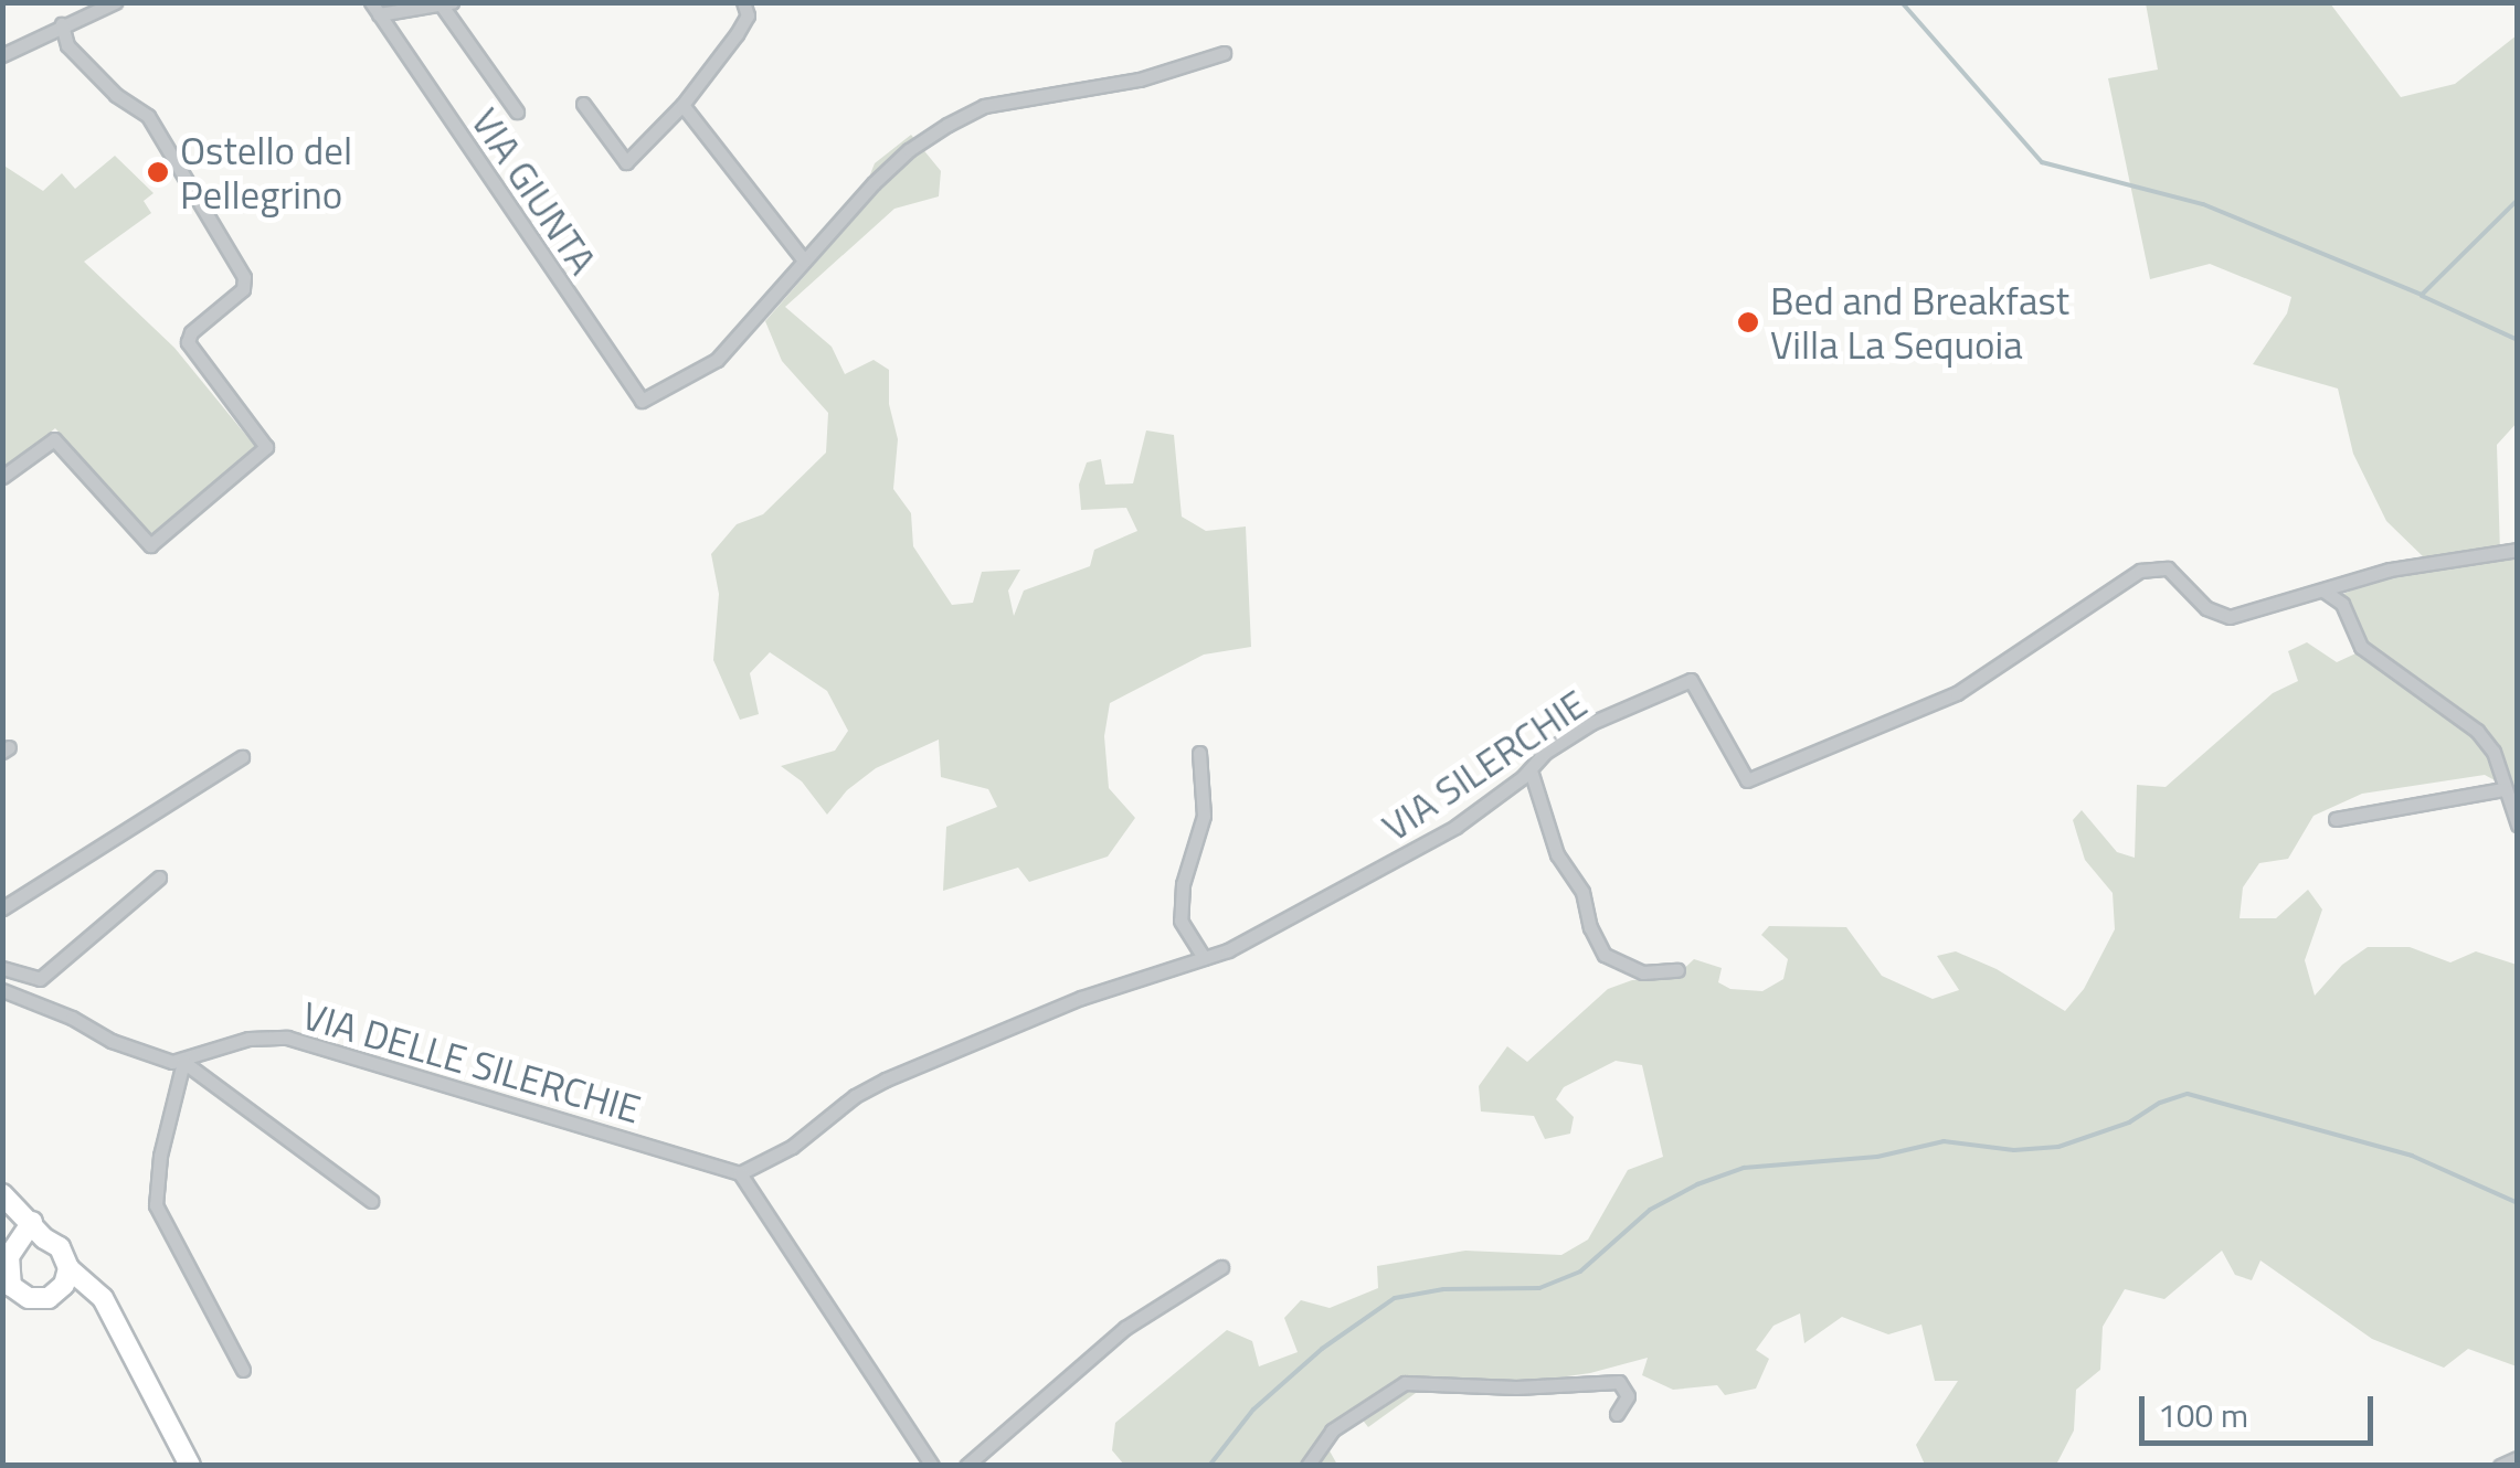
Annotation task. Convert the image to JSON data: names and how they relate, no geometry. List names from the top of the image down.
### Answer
{
  "streets": {
    "street": ["VIA GIUNTA", "VIA SILERCHIE", "VIA DELLE SILERCHIE"]
  },
  "crossings": [
    ["VIA SILERCHIE", "VIA DELLE SILERCHIE"]
  ],
  "places": ["Ostello del Pellegrino", "Bed and Breakfast Villa La Sequoia"],
  "scale_bar": "100 m"
}
